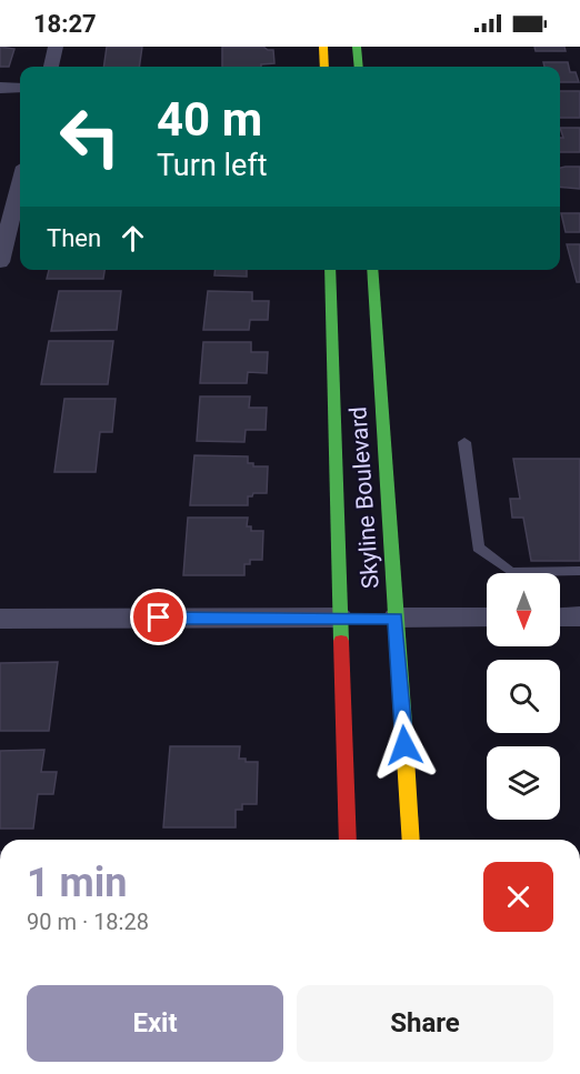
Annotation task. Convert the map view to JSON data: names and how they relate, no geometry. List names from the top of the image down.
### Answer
{
  "streets": {
    "street": ["Skyline Boulevard"]
  },
  "north": "bottom",
  "page": {
    "status": "18:27",
    "turn": ["40 m", "Turn left"],
    "then": "Then",
    "heading": ["1 min", "90 m · 18:28"],
    "buttons": ["Exit", "Share"]
  }
}
